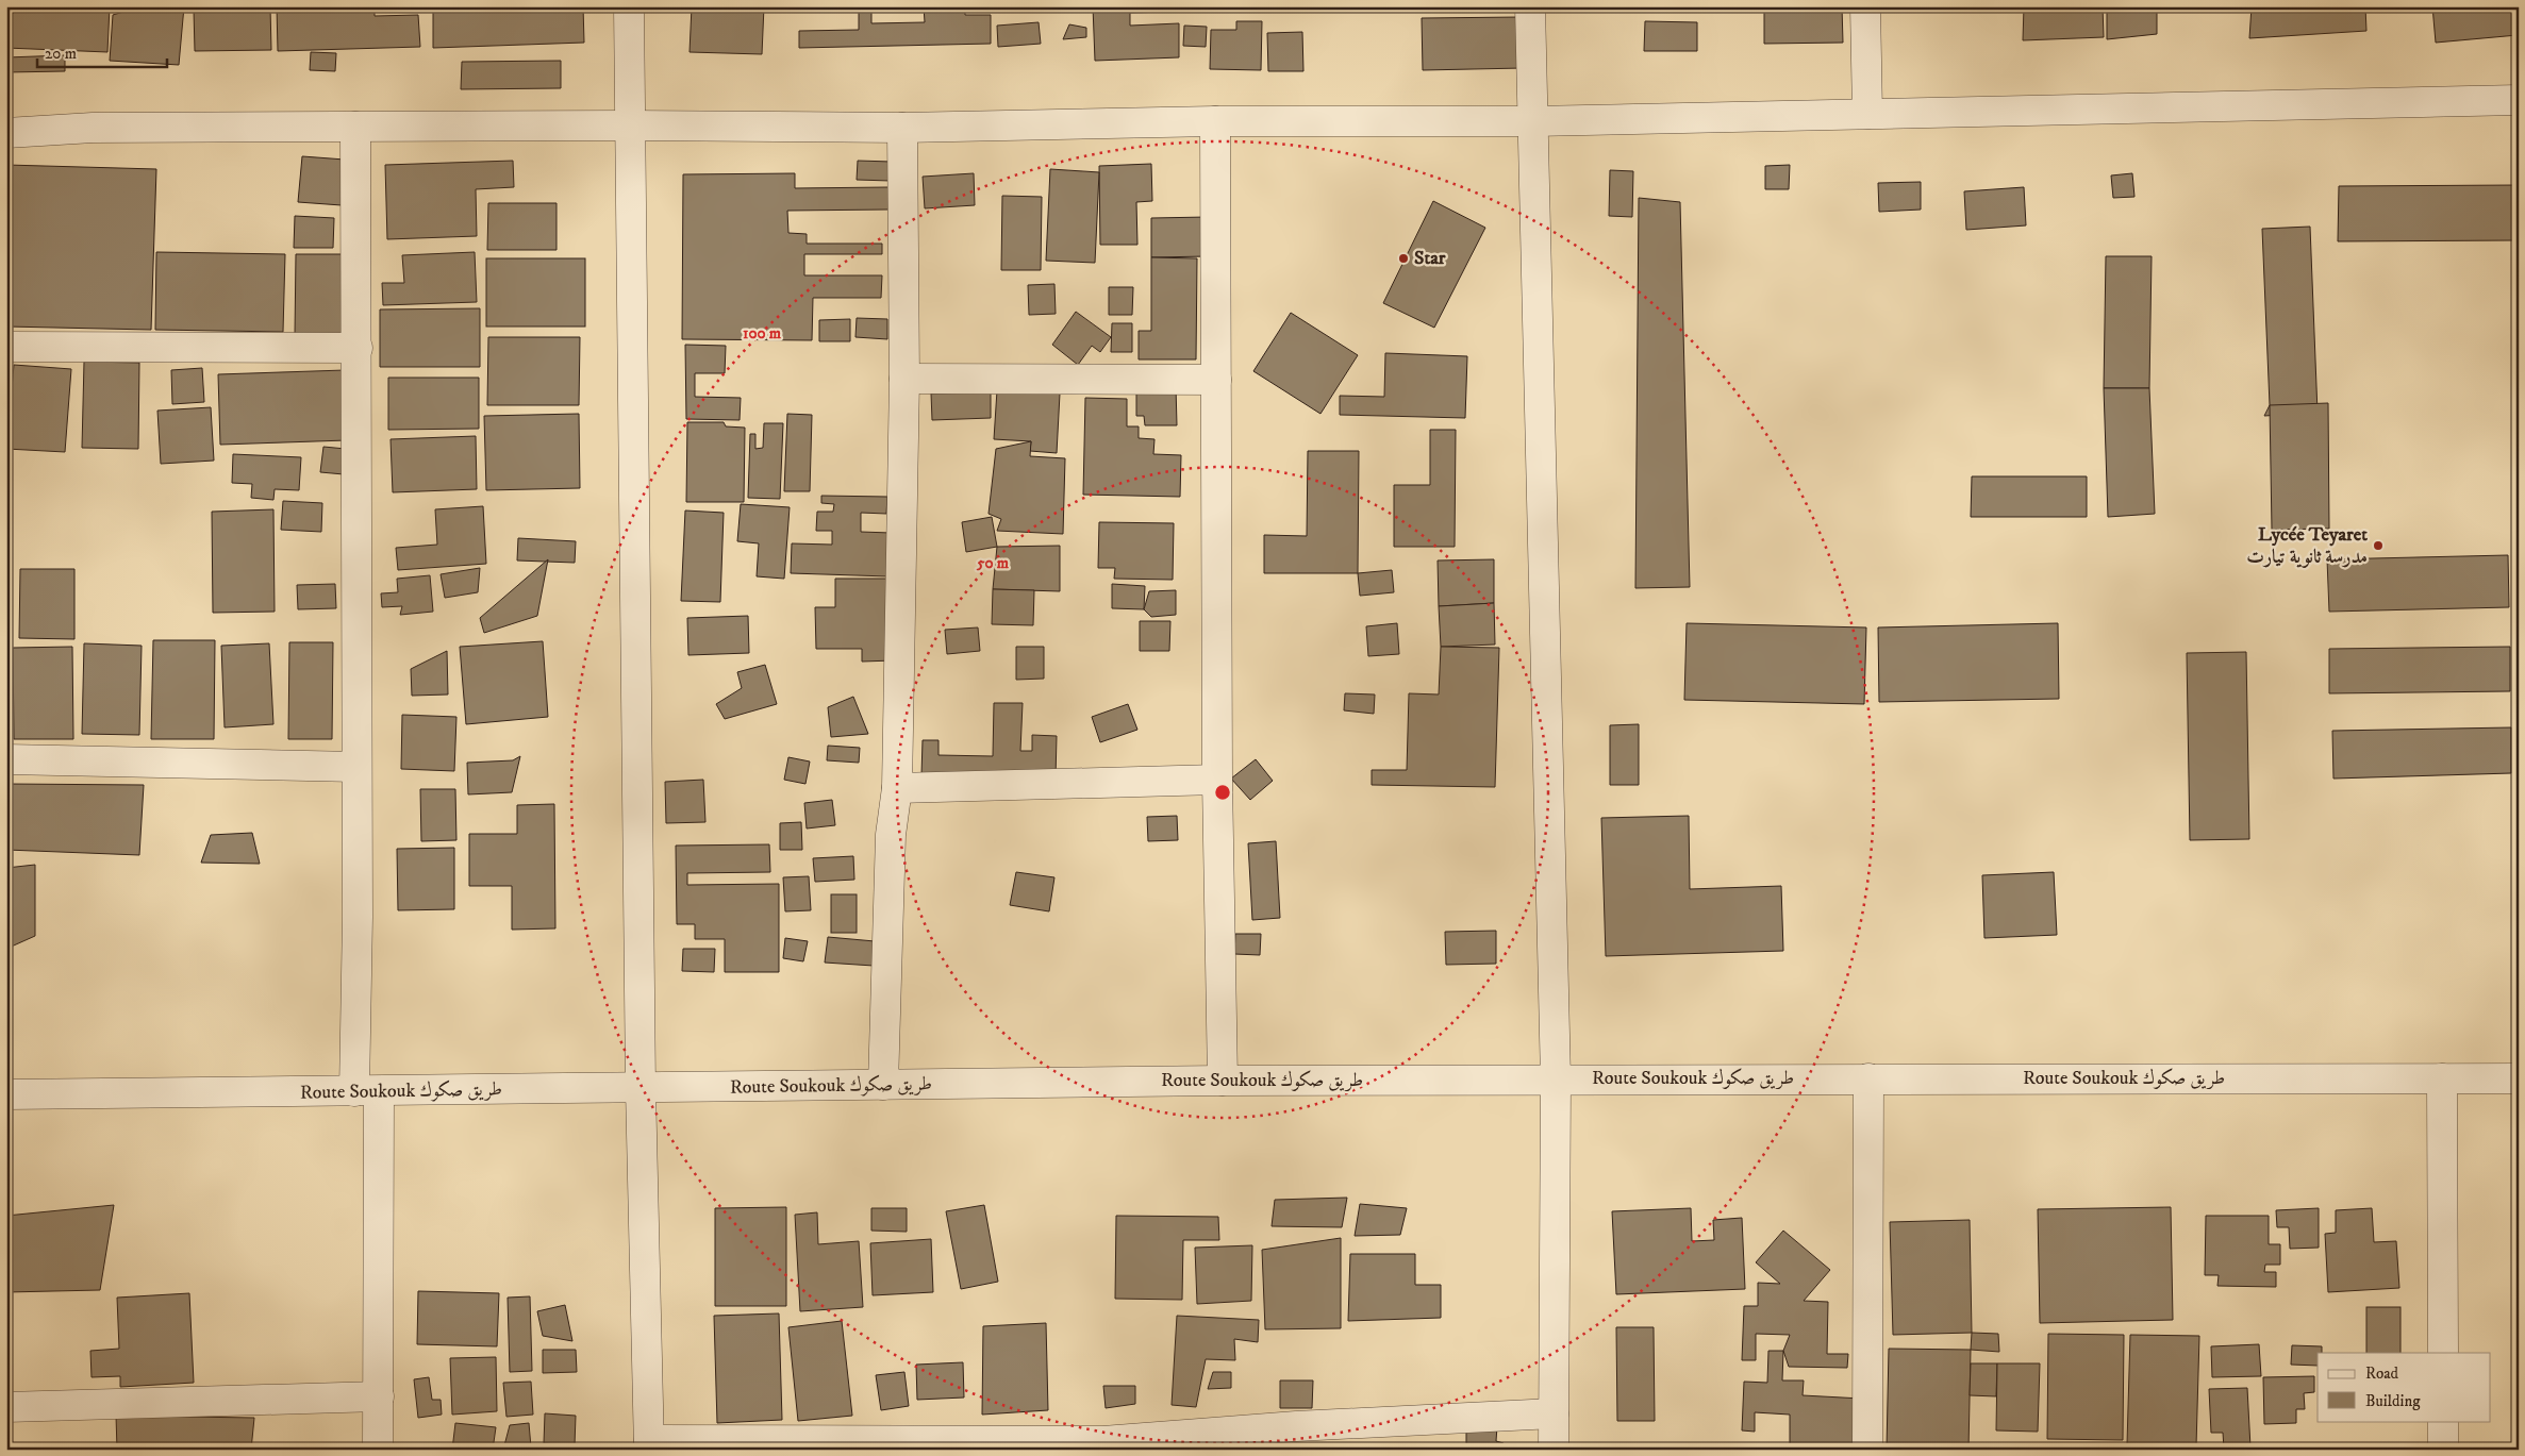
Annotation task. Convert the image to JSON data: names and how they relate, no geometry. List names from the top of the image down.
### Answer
{
  "streets": {
    "street": ["Route Soukouk طريق صكوك"]
  },
  "places": ["Star", "Lycée Teyaret مدرسة ثانوية تيارت"],
  "legend": ["Road", "Building"],
  "scale_bar": "20 m",
  "rings": ["100 m", "50 m"]
}
